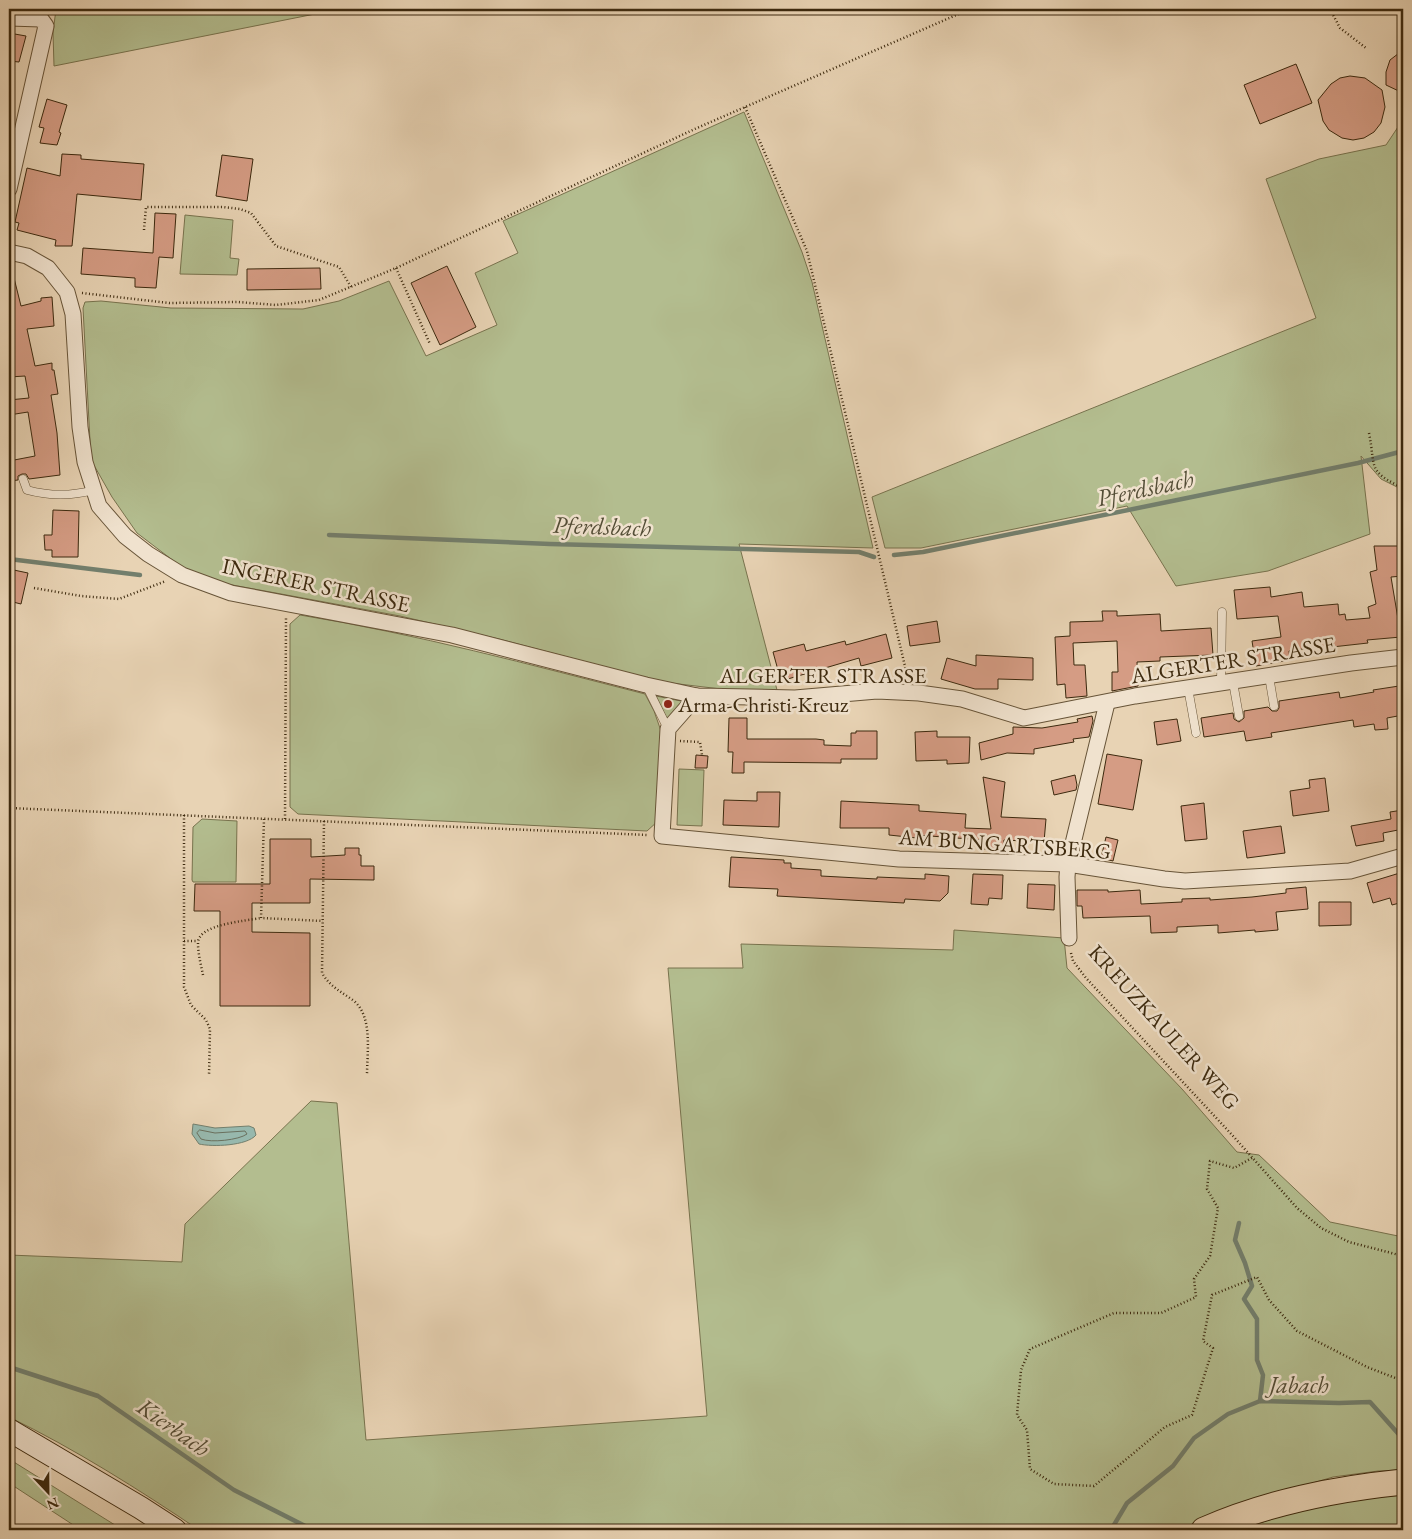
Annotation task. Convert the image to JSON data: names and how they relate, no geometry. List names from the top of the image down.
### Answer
{
  "streets": {
    "street": [
      "INGERER STRASSE",
      "ALGERTER STRASSE",
      "AM BUNGARTSBERG",
      "KREUZKAULER WEG"
    ]
  },
  "crossings": [
    ["INGERER STRASSE", "ALGERTER STRASSE"],
    ["ALGERTER STRASSE", "KREUZKAULER WEG"],
    ["AM BUNGARTSBERG", "KREUZKAULER WEG"]
  ],
  "water": ["Pferdsbach", "Jabach", "Kierbach"],
  "places": ["Arma-Christi-Kreuz"],
  "north": "bottom"
}
